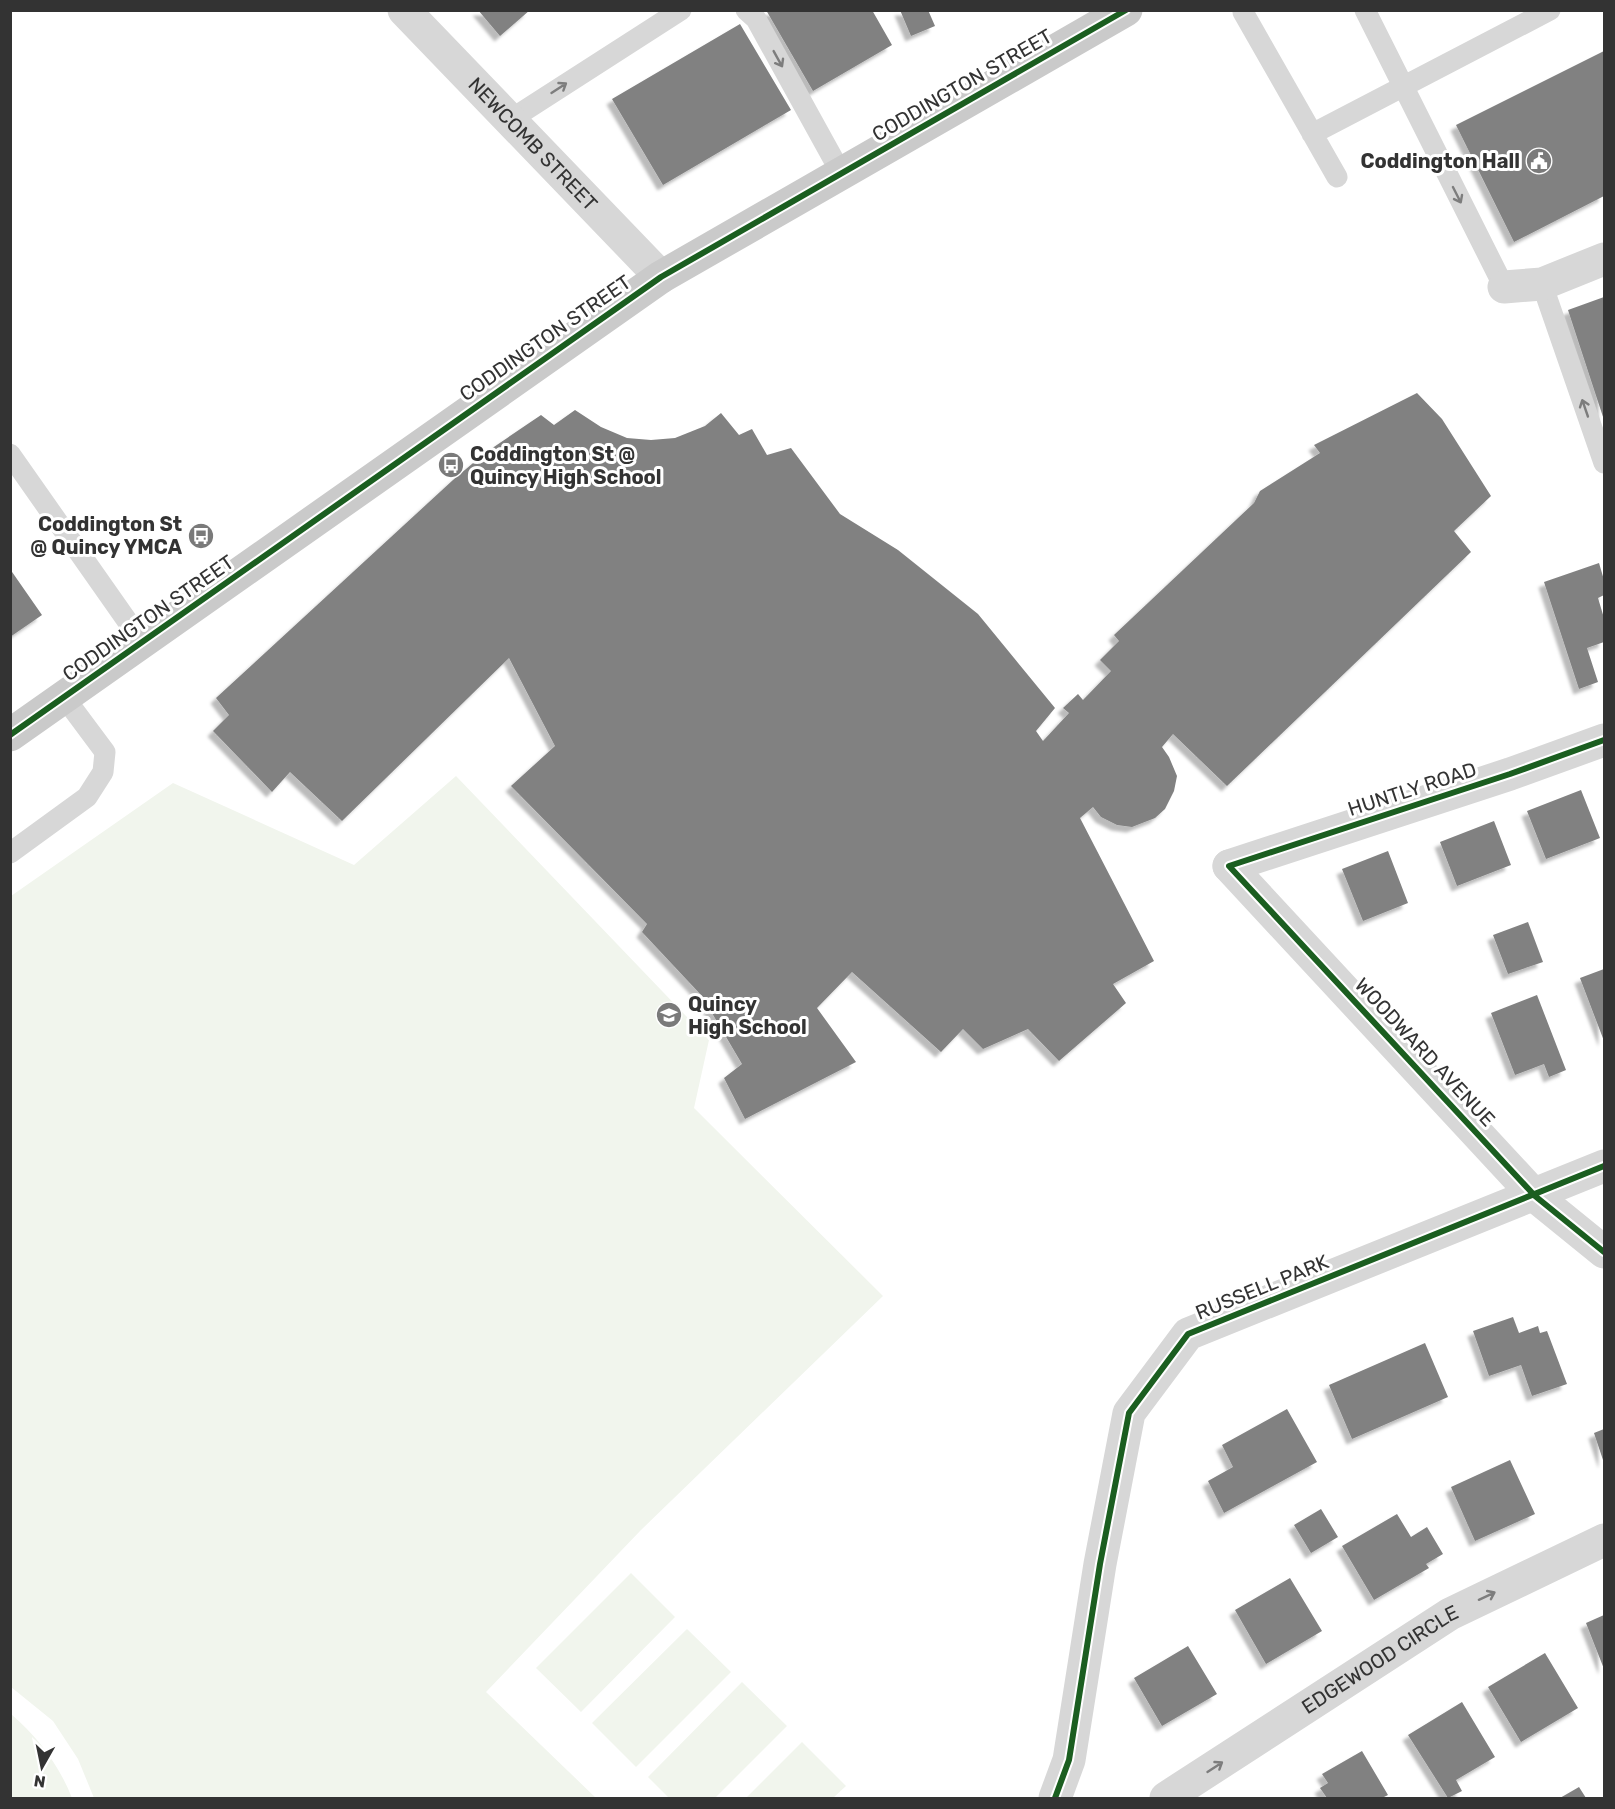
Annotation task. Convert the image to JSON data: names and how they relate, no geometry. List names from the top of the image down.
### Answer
{
  "streets": {
    "main road": ["CODDINGTON STREET"],
    "street": [
      "NEWCOMB STREET",
      "HUNTLY ROAD",
      "WOODWARD AVENUE",
      "RUSSELL PARK",
      "EDGEWOOD CIRCLE"
    ]
  },
  "crossings": [
    ["CODDINGTON STREET", "NEWCOMB STREET"],
    ["HUNTLY ROAD", "WOODWARD AVENUE"],
    ["WOODWARD AVENUE", "RUSSELL PARK"]
  ],
  "one_way": ["EDGEWOOD CIRCLE"],
  "places": {
    "public building": ["Coddington Hall"],
    "bus stop": ["Coddington St @ Quincy High School", "Coddington St @ Quincy YMCA"],
    "school or university": ["Quincy High School"]
  },
  "north": "bottom"
}
